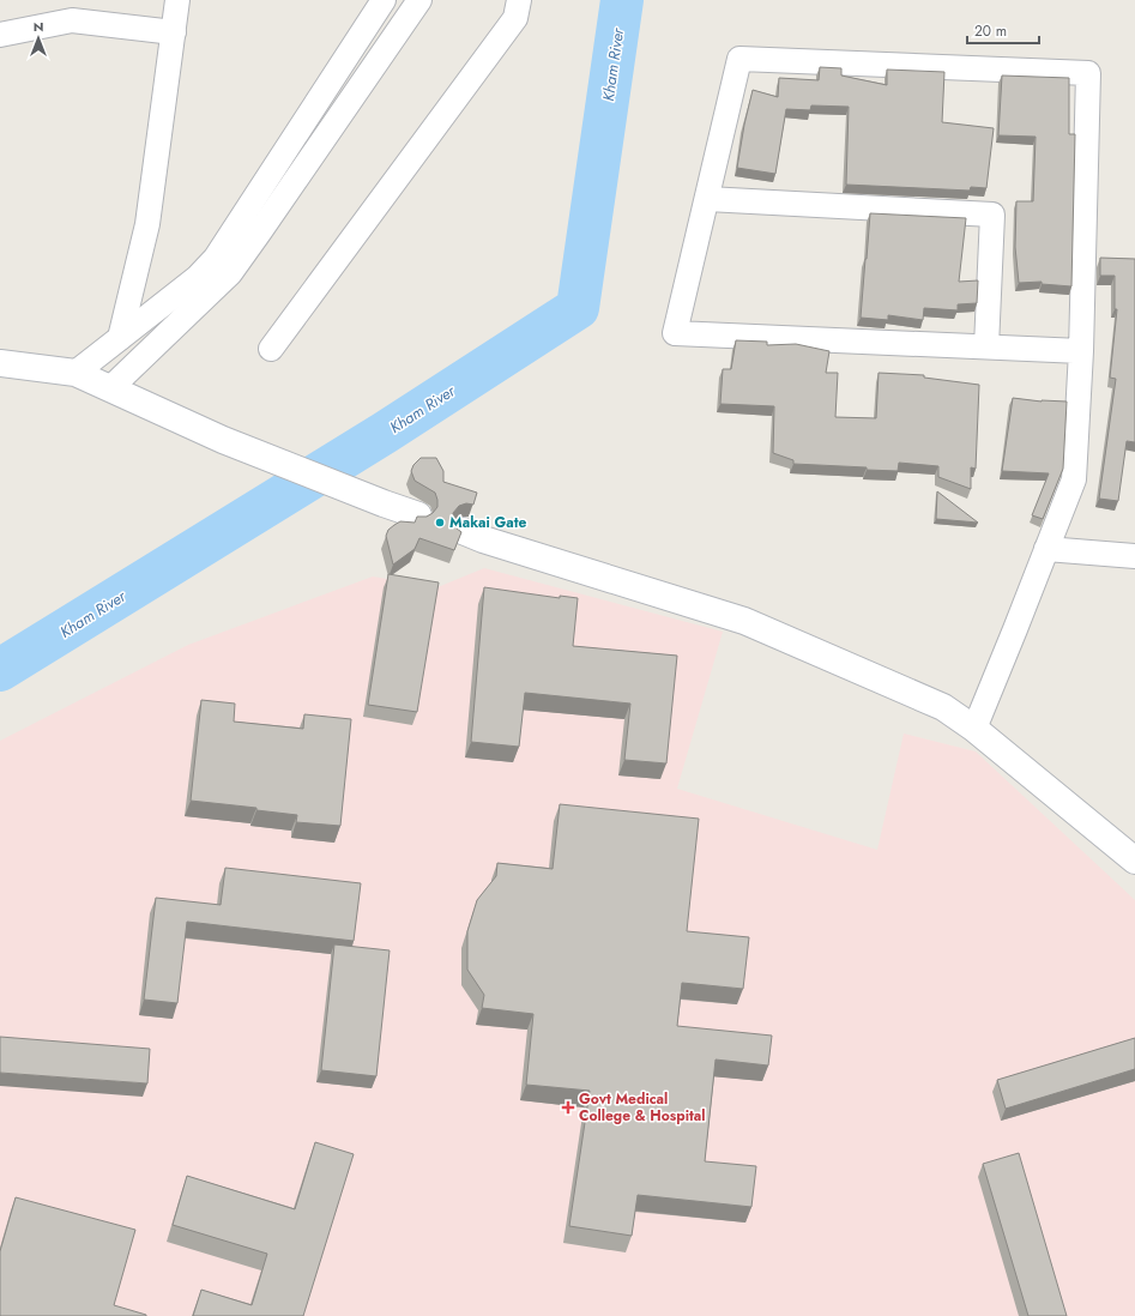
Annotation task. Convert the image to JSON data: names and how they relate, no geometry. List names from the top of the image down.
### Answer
{
  "water": ["Kham River"],
  "places": {
    "other": ["Makai Gate"],
    "health": ["Govt Medical College & Hospital"]
  },
  "scale_bar": "20 m",
  "north": "top"
}
